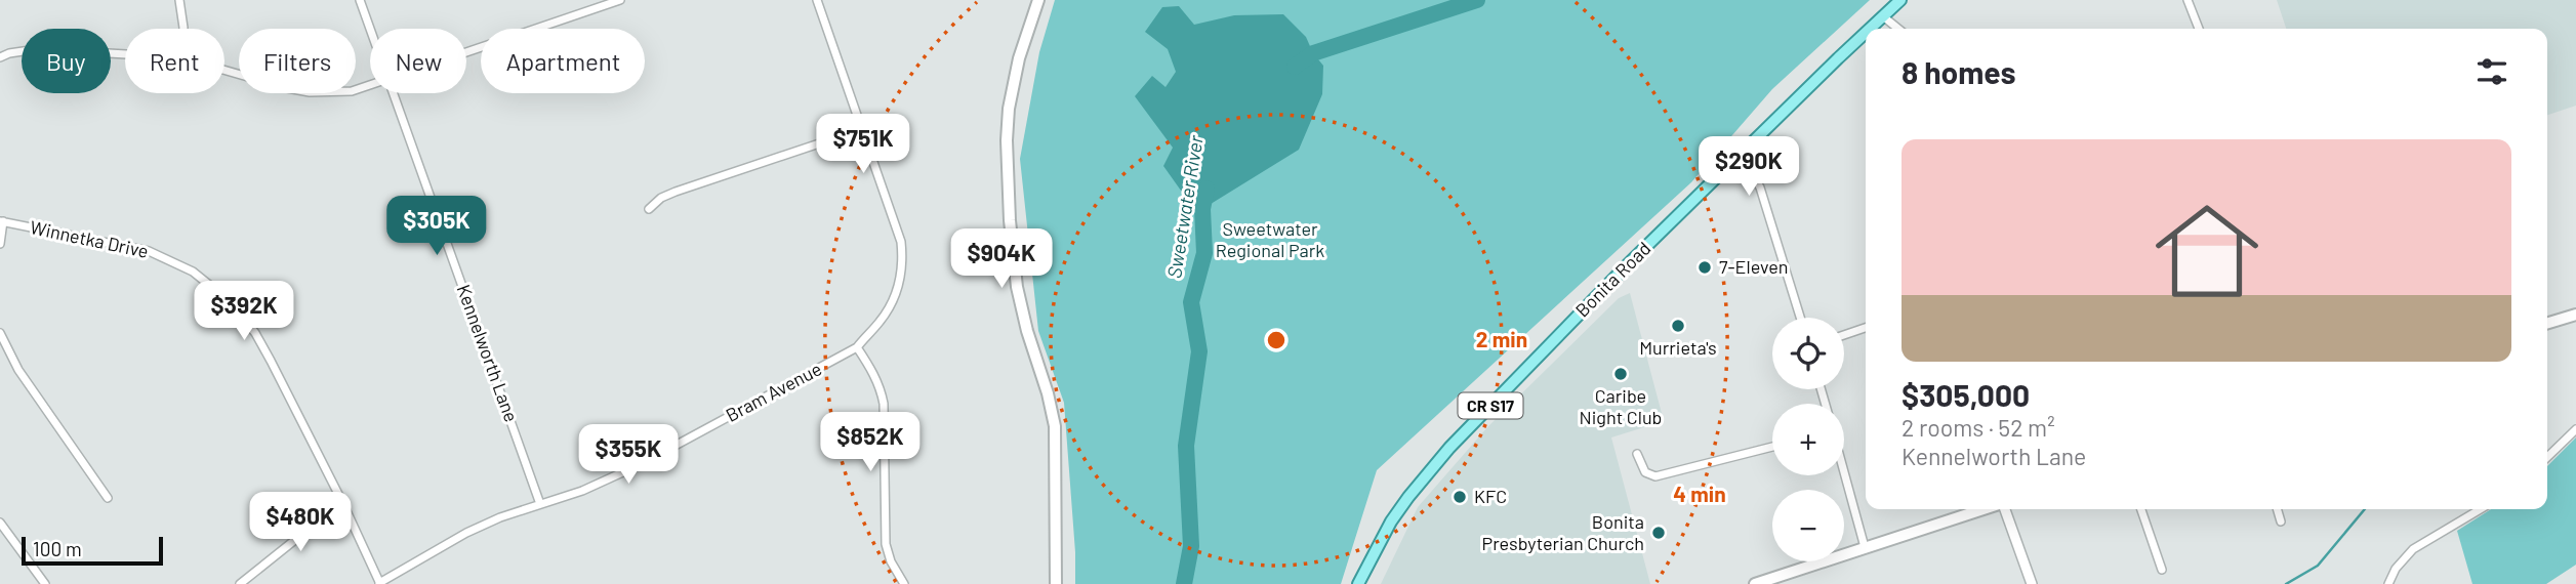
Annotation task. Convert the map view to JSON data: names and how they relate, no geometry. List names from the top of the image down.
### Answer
{
  "streets": {
    "main road": ["Bonita Road", "CR S17"],
    "street": ["Winnetka Drive", "Kennelworth Lane", "Bram Avenue"]
  },
  "crossings": [
    ["Winnetka Drive", "Bram Avenue"],
    ["Kennelworth Lane", "Bram Avenue"]
  ],
  "water": ["Sweetwater River"],
  "parks": ["Sweetwater Regional Park"],
  "places": [
    "7-Eleven",
    "Murrieta's",
    "Caribe Night Club",
    "KFC",
    "Bonita Presbyterian Church"
  ],
  "scale_bar": "100 m",
  "page": {
    "chip": [
      "Buy",
      "Rent",
      "Filters",
      "New",
      "Apartment"
    ],
    "heading": "8 homes",
    "price": [
      "$751K",
      "$290K",
      "$305K",
      "$904K",
      "$392K",
      "$852K",
      "$355K",
      "$480K"
    ],
    "list": [
      {
        "name": "$305,000",
        "note": "2 rooms · 52 m² · Kennelworth Lane"
      }
    ],
    "map_buttons": ["+", "−"],
    "scale": "100 m"
  },
  "rings": ["2 min", "4 min"]
}
